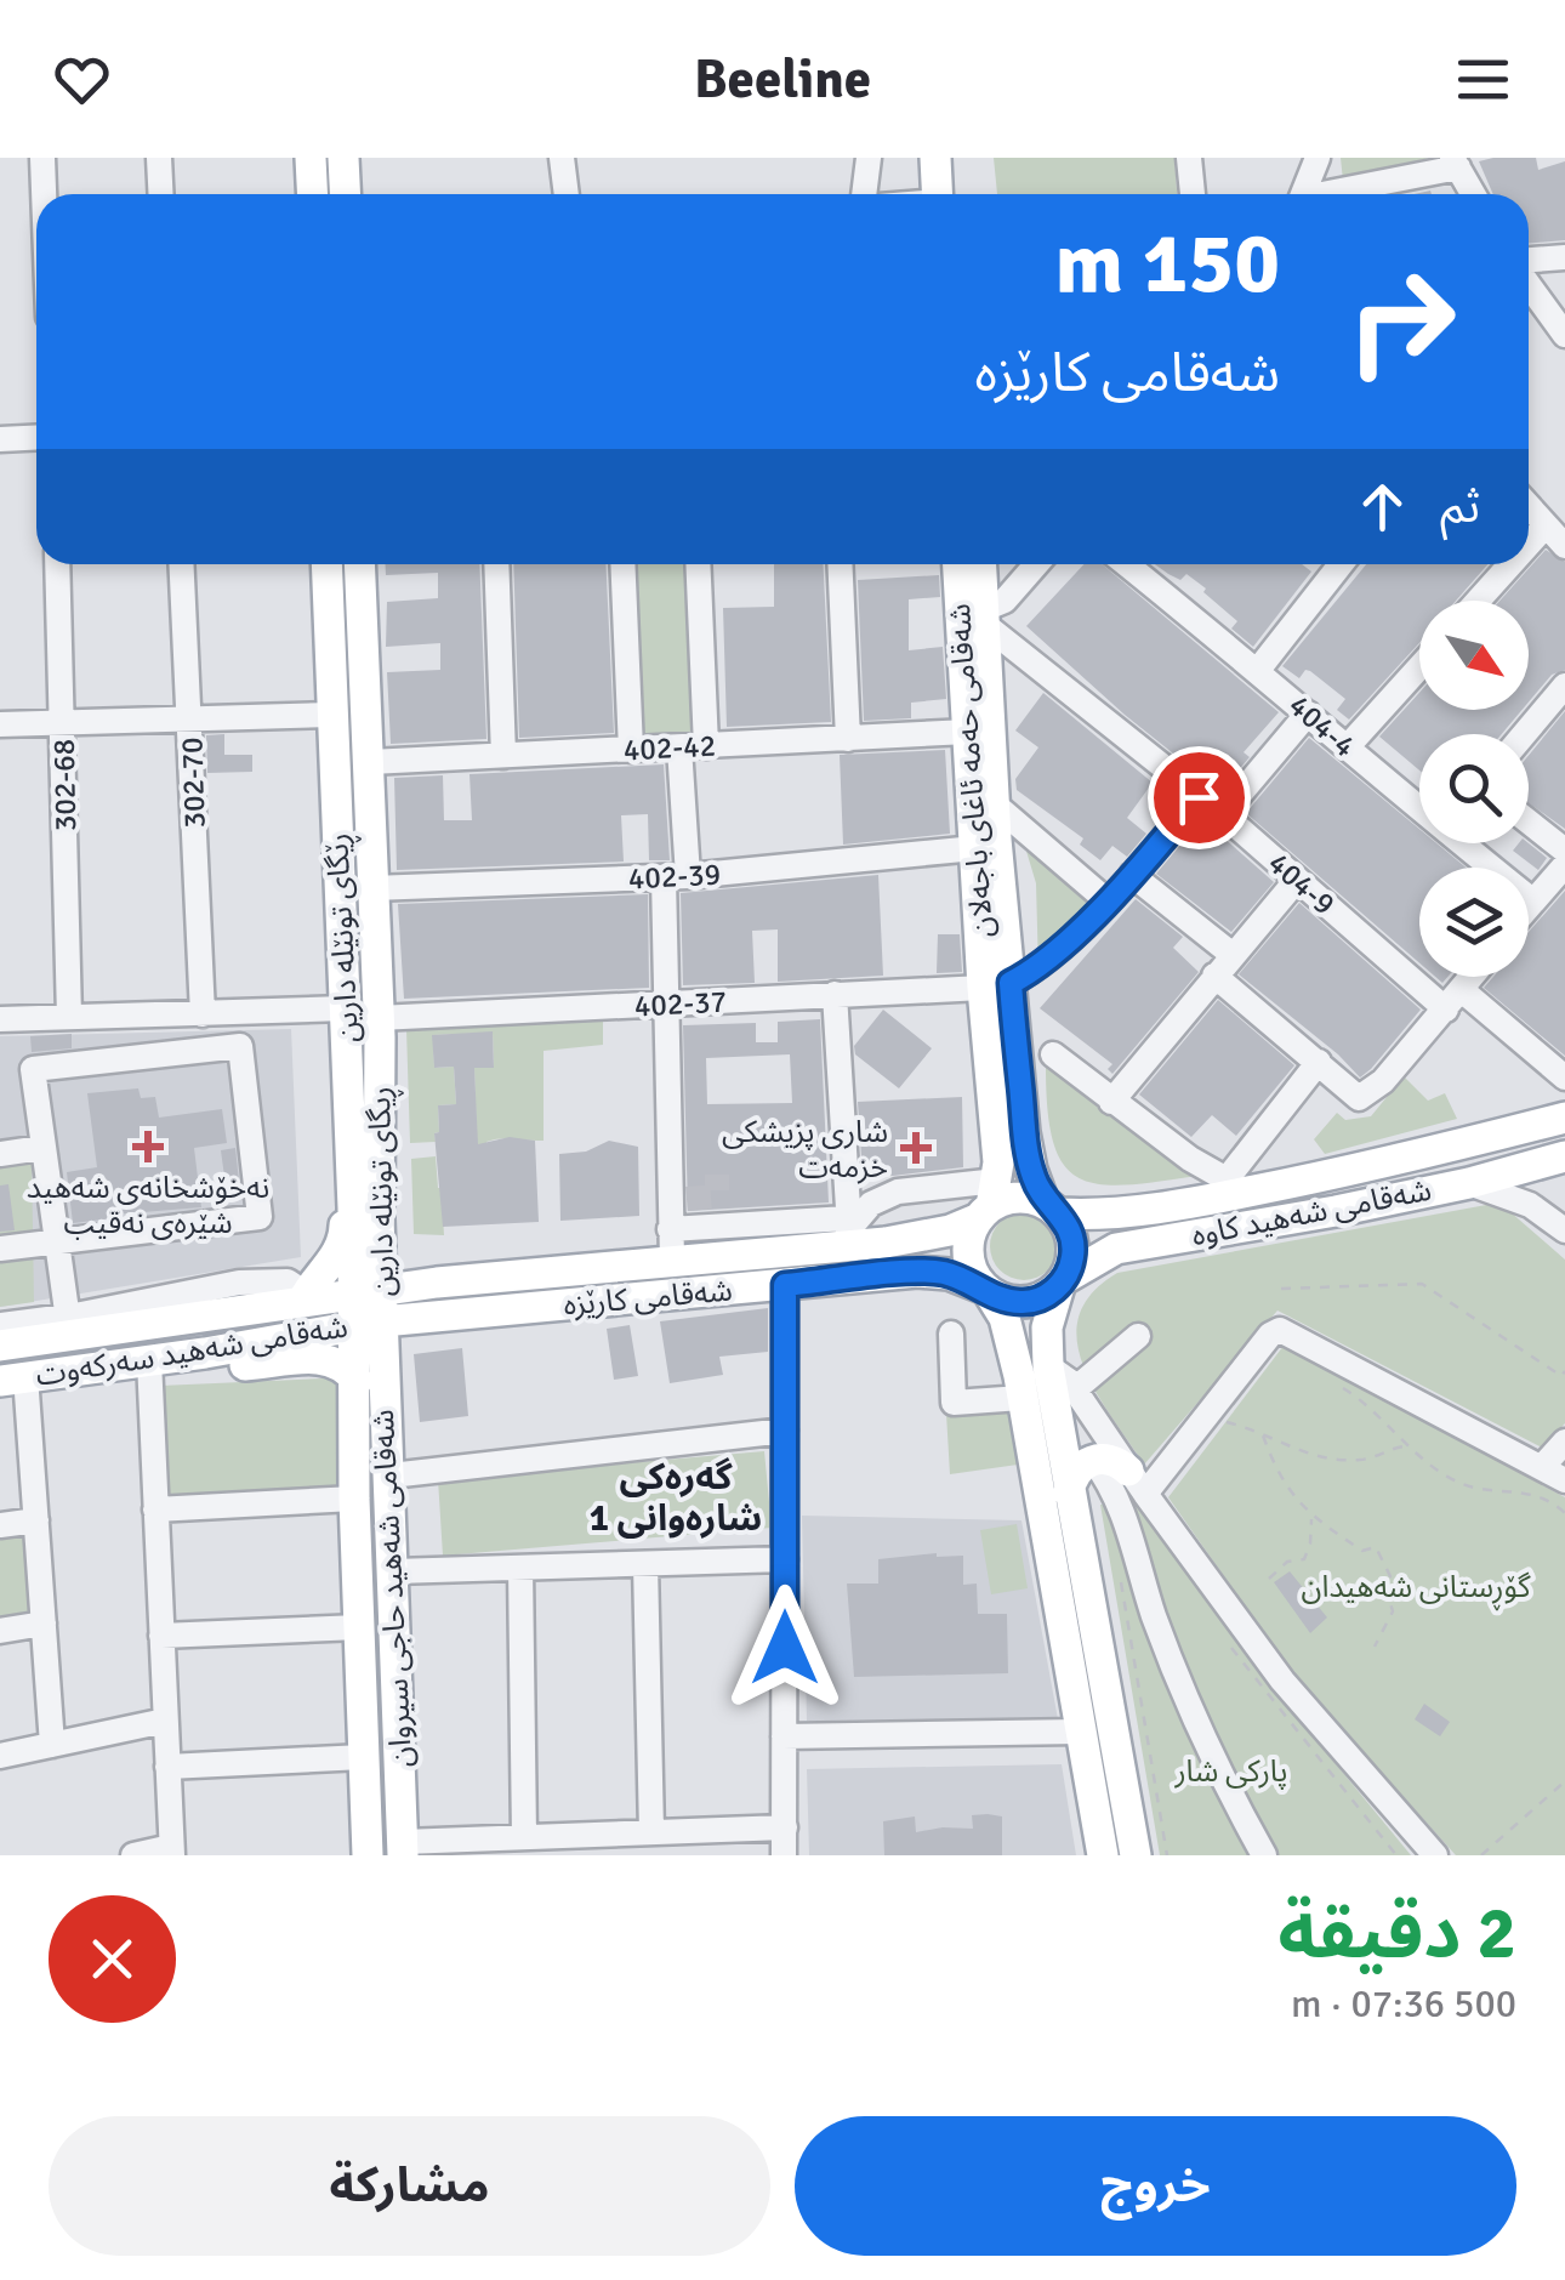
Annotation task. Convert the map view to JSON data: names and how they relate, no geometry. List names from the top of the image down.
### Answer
{
  "streets": {
    "main road": [
      "شەقامی حەمە ئاغای باجەلان",
      "ڕێگای تونێلە دارین",
      "ڕیگای تونێلە دارین",
      "شەقامی شەهید کاوە",
      "شەقامی کارێزە",
      "شەقامی شەهید سەرکەوت",
      "شەقامی شەهید حاجی سیروان"
    ],
    "street": [
      "404-4",
      "402-42",
      "302-70",
      "302-68",
      "402-39",
      "404-9",
      "402-37"
    ]
  },
  "crossings": [
    ["402-42", "شەقامی حەمە ئاغای باجەلان"],
    ["402-42", "ڕیگای تونێلە دارین"],
    ["شەقامی حەمە ئاغای باجەلان", "402-39"],
    ["شەقامی حەمە ئاغای باجەلان", "404-9"],
    ["شەقامی حەمە ئاغای باجەلان", "402-37"],
    ["شەقامی حەمە ئاغای باجەلان", "شەقامی شەهید کاوە"],
    ["شەقامی حەمە ئاغای باجەلان", "شەقامی کارێزە"],
    ["402-39", "ڕیگای تونێلە دارین"],
    ["ڕێگای تونێلە دارین", "ڕیگای تونێلە دارین"],
    ["ڕێگای تونێلە دارین", "شەقامی کارێزە"],
    ["ڕێگای تونێلە دارین", "شەقامی شەهید سەرکەوت"],
    ["ڕێگای تونێلە دارین", "شەقامی شەهید حاجی سیروان"],
    ["402-37", "ڕیگای تونێلە دارین"],
    ["ڕیگای تونێلە دارین", "شەقامی کارێزە"],
    ["ڕیگای تونێلە دارین", "شەقامی شەهید سەرکەوت"],
    ["ڕیگای تونێلە دارین", "شەقامی شەهید حاجی سیروان"],
    ["شەقامی شەهید کاوە", "شەقامی کارێزە"],
    ["شەقامی کارێزە", "شەقامی شەهید سەرکەوت"],
    ["شەقامی کارێزە", "شەقامی شەهید حاجی سیروان"],
    ["شەقامی شەهید سەرکەوت", "شەقامی شەهید حاجی سیروان"]
  ],
  "districts": ["گەرەکی شارەوانی 1"],
  "parks": ["گۆڕستانی شەهیدان", "پارکی شار"],
  "places": {
    "health": ["نەخۆشخانەی شەهید شێرەی نەقیب", "شاری پزیشکی خزمەت"]
  },
  "north": "bottom right",
  "page": {
    "header": "Beeline",
    "turn": ["150 m", "شەقامی کارێزە"],
    "then": "ثم",
    "heading": ["2 دقيقة", "500 m · 07:36"],
    "buttons": ["خروج", "مشاركة"]
  }
}
